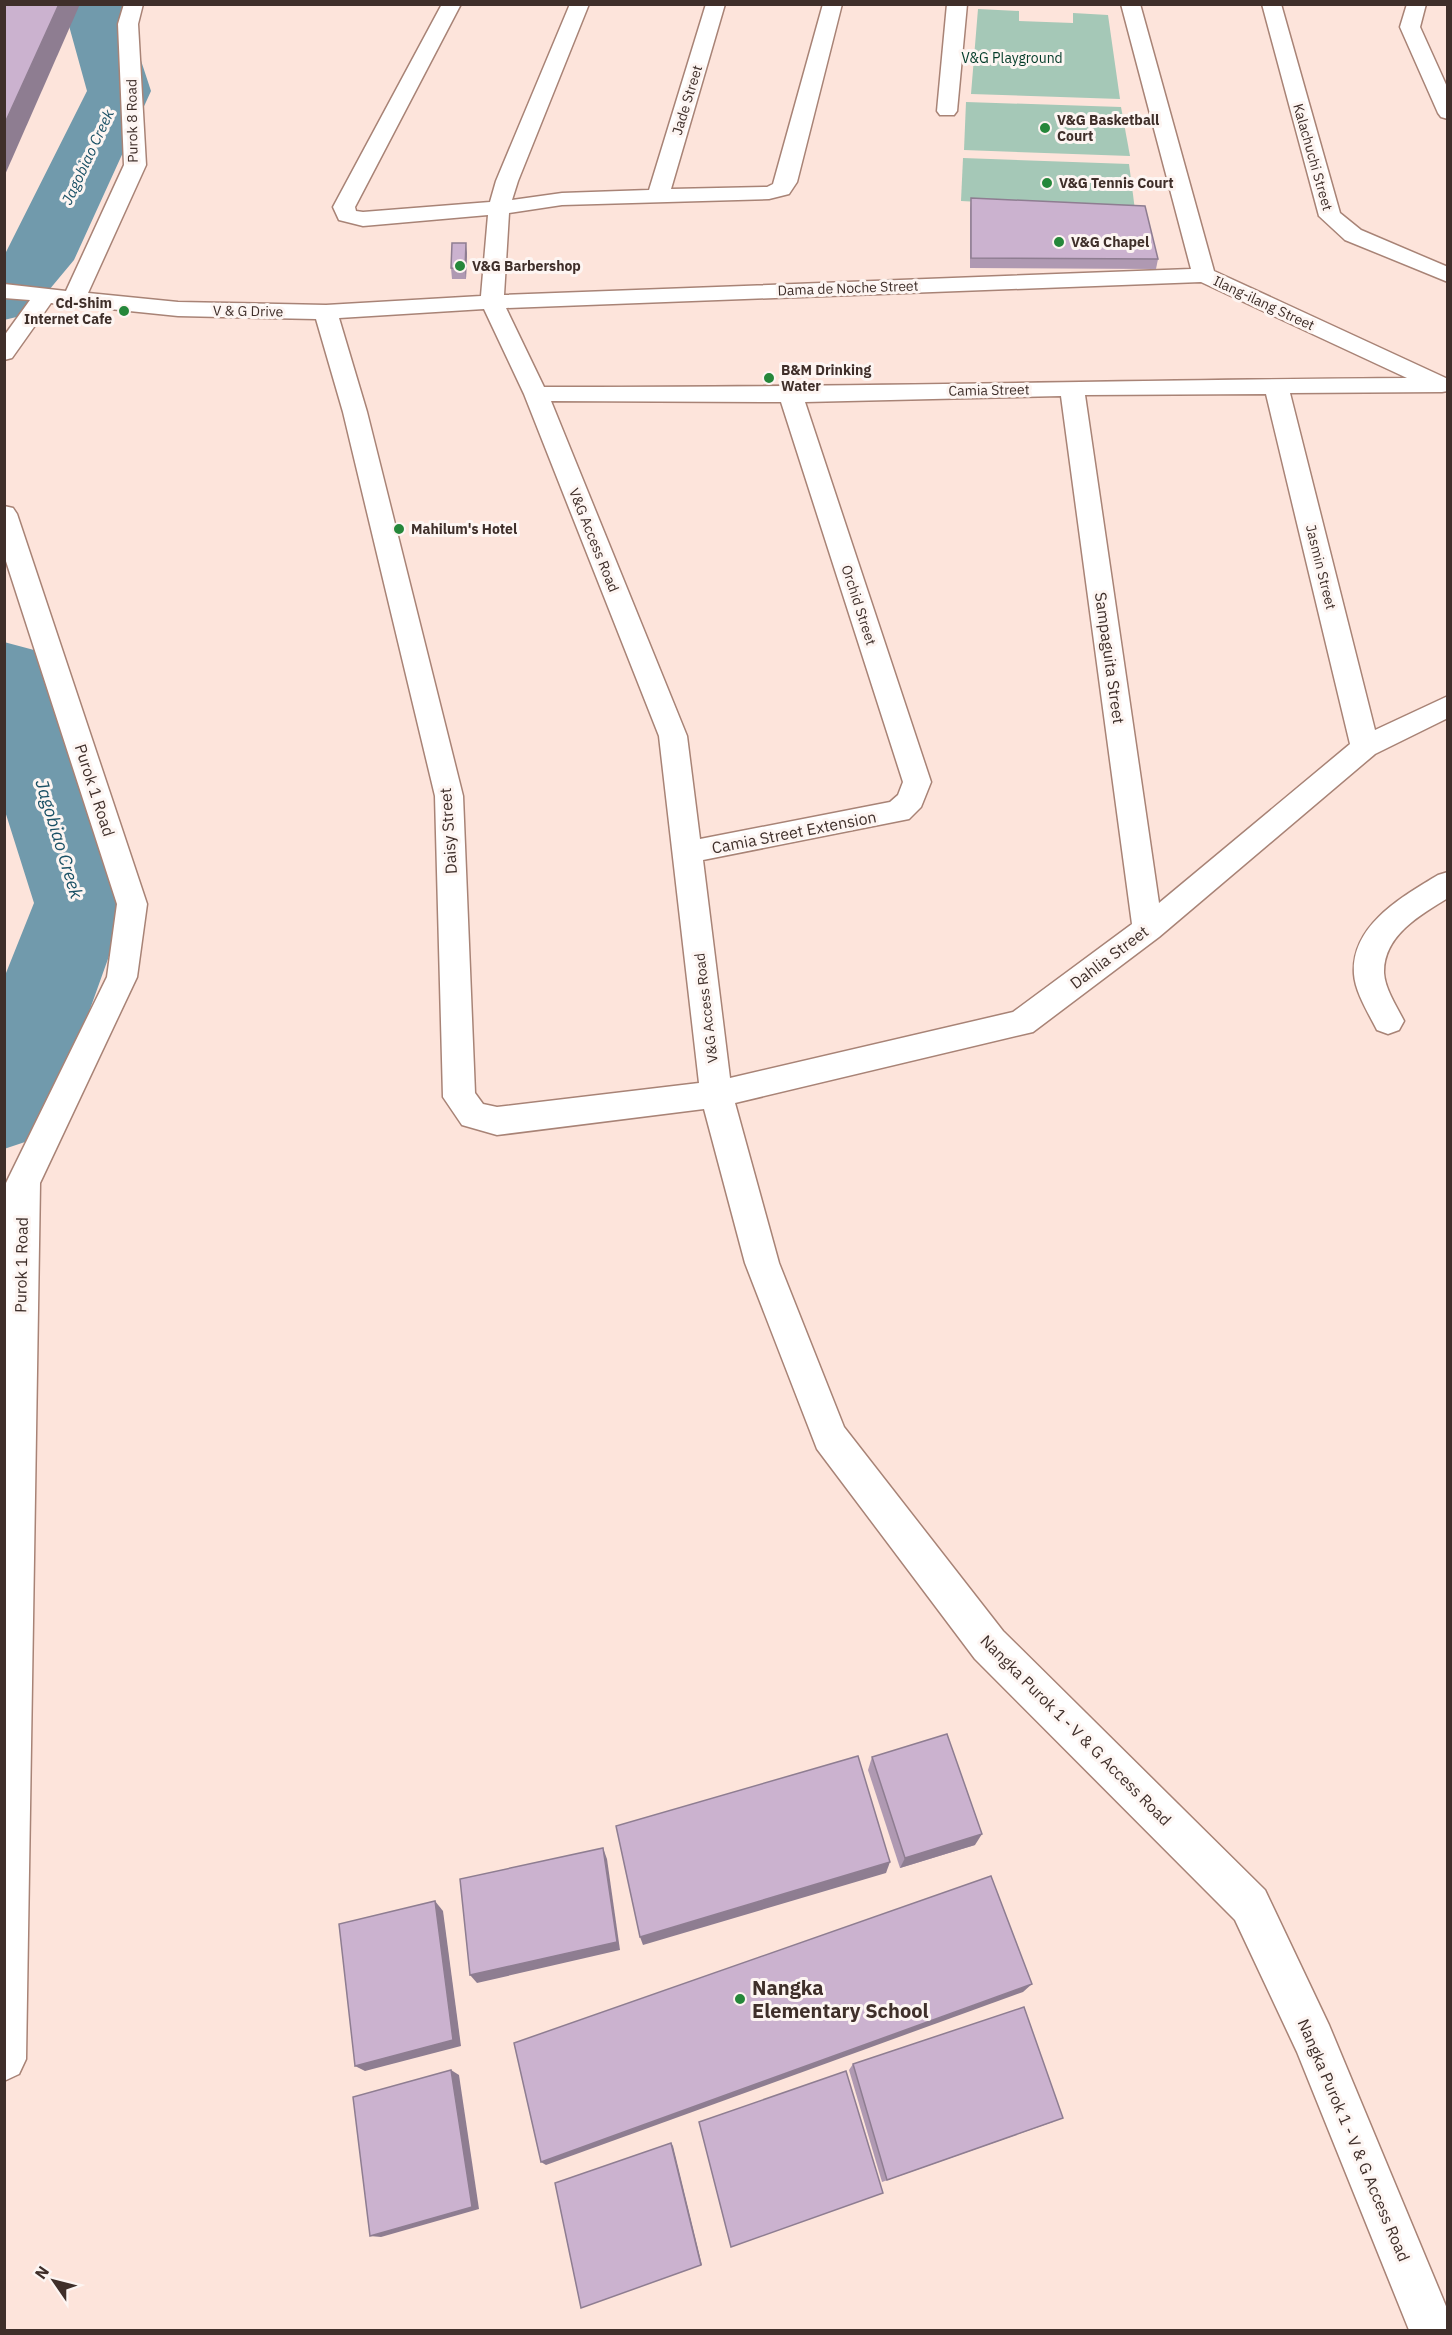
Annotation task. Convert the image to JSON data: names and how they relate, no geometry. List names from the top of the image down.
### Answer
{
  "streets": {
    "street": [
      "Jade Street",
      "Purok 8 Road",
      "Kalachuchi Street",
      "Dama de Noche Street",
      "Ilang-ilang Street",
      "V & G Drive",
      "Camia Street",
      "V&G Access Road",
      "Jasmin Street",
      "Orchid Street",
      "Sampaguita Street",
      "Purok 1 Road",
      "Daisy Street",
      "Camia Street Extension",
      "Dahlia Street",
      "Nangka Purok 1 - V & G Access Road"
    ]
  },
  "crossings": [
    ["Purok 8 Road", "V & G Drive"],
    ["Dama de Noche Street", "Ilang-ilang Street"],
    ["Dama de Noche Street", "V & G Drive"],
    ["Dama de Noche Street", "V&G Access Road"],
    ["Ilang-ilang Street", "Camia Street"],
    ["V & G Drive", "V&G Access Road"],
    ["V & G Drive", "Daisy Street"],
    ["Camia Street", "V&G Access Road"],
    ["Camia Street", "Jasmin Street"],
    ["Camia Street", "Orchid Street"],
    ["Camia Street", "Sampaguita Street"],
    ["V&G Access Road", "Daisy Street"],
    ["V&G Access Road", "Camia Street Extension"],
    ["V&G Access Road", "Dahlia Street"],
    ["V&G Access Road", "Nangka Purok 1 - V & G Access Road"],
    ["Jasmin Street", "Dahlia Street"],
    ["Orchid Street", "Camia Street Extension"],
    ["Sampaguita Street", "Dahlia Street"],
    ["Daisy Street", "Dahlia Street"],
    ["Daisy Street", "Nangka Purok 1 - V & G Access Road"],
    ["Dahlia Street", "Nangka Purok 1 - V & G Access Road"]
  ],
  "water": ["Jagobiao Creek"],
  "parks": ["V&G Playground"],
  "places": [
    "V&G Basketball Court",
    "V&G Tennis Court",
    "V&G Chapel",
    "V&G Barbershop",
    "Cd-Shim Internet Cafe",
    "B&M Drinking Water",
    "Mahilum's Hotel",
    "Nangka Elementary School"
  ],
  "north": "top left"
}
